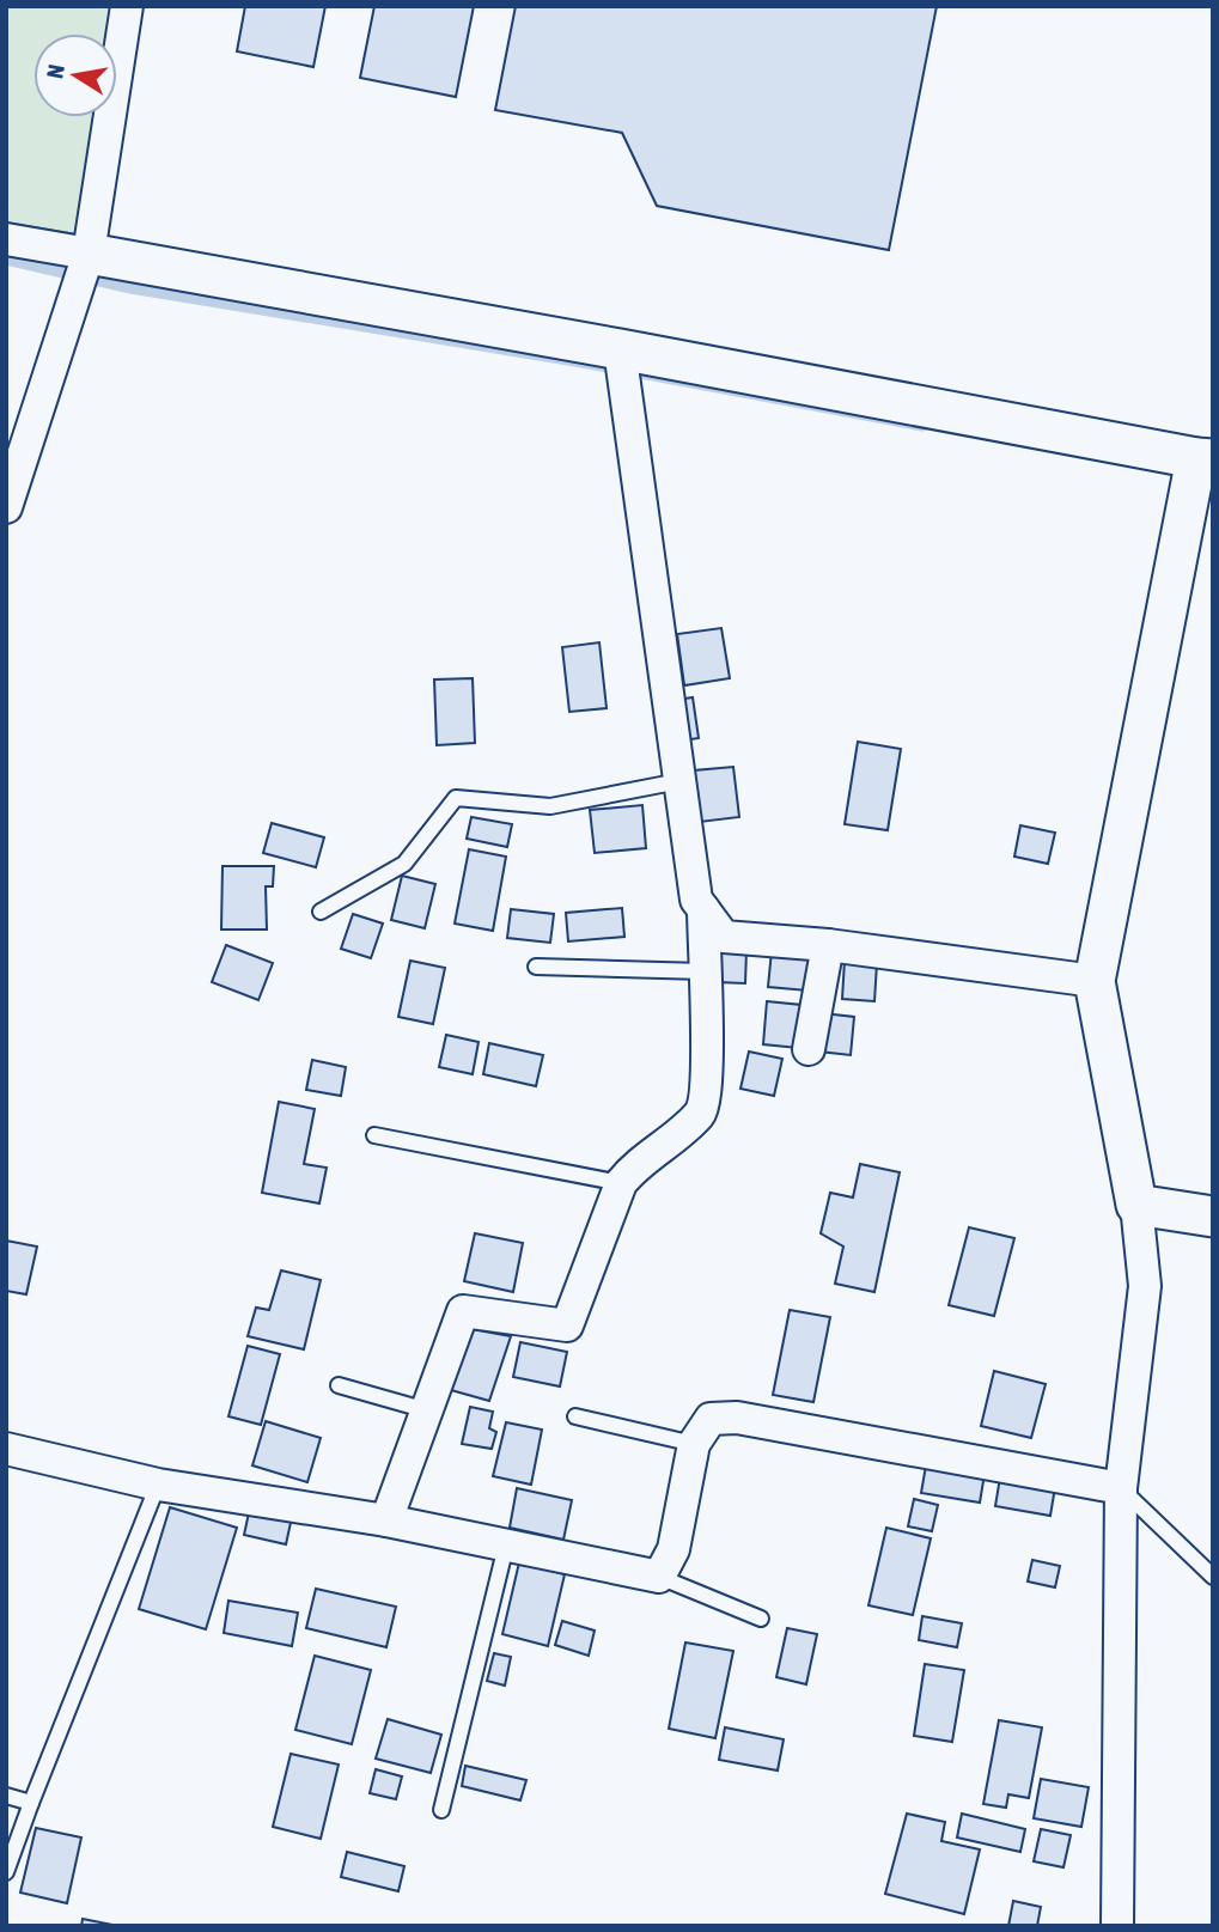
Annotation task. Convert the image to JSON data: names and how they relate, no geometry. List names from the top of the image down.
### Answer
{
  "north": "left"
}
